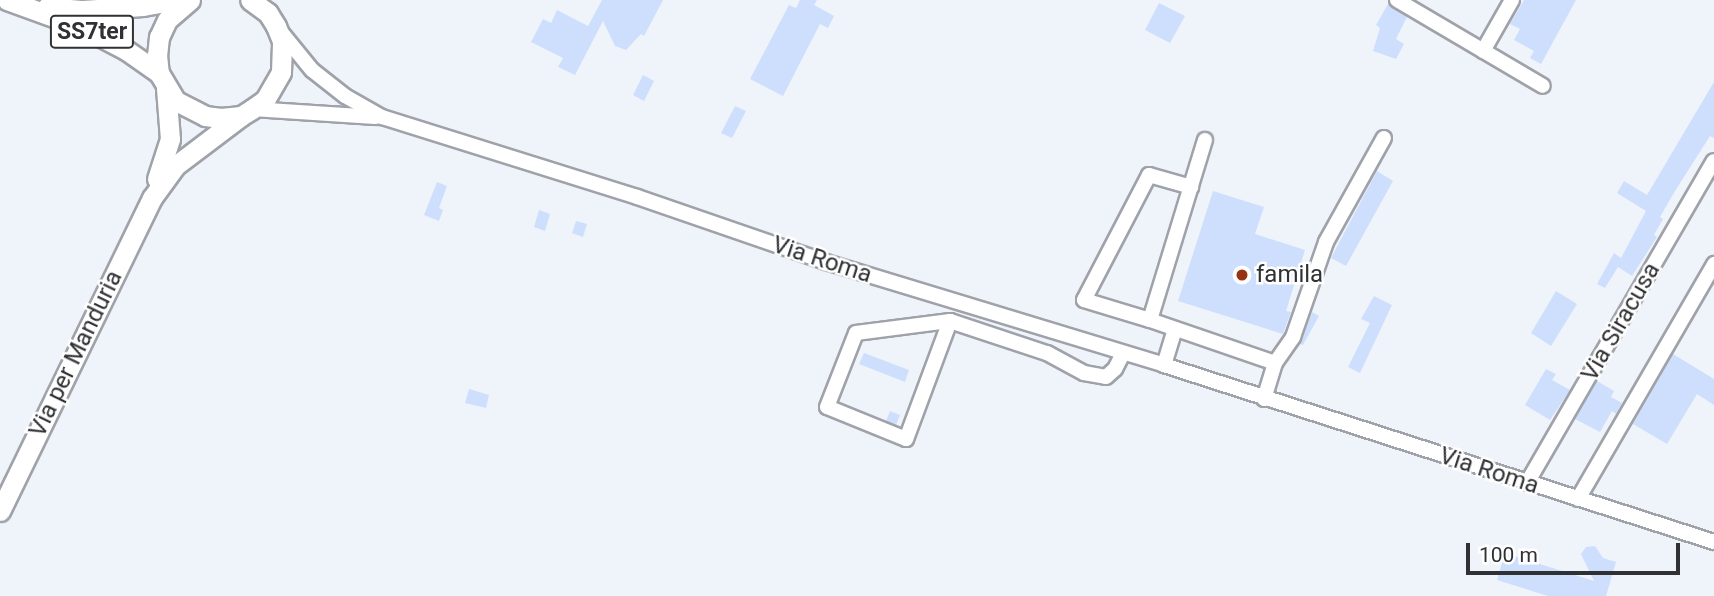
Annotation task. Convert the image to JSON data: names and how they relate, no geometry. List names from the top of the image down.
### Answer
{
  "streets": {
    "main road": ["SS7ter", "Via per Manduria"],
    "street": ["Via Roma", "Via Siracusa"]
  },
  "crossings": [
    ["SS7ter", "Via per Manduria"],
    ["Via Roma", "Via Siracusa"],
    ["Via Roma", "Via per Manduria"]
  ],
  "places": ["famila"],
  "scale_bar": "100 m"
}
